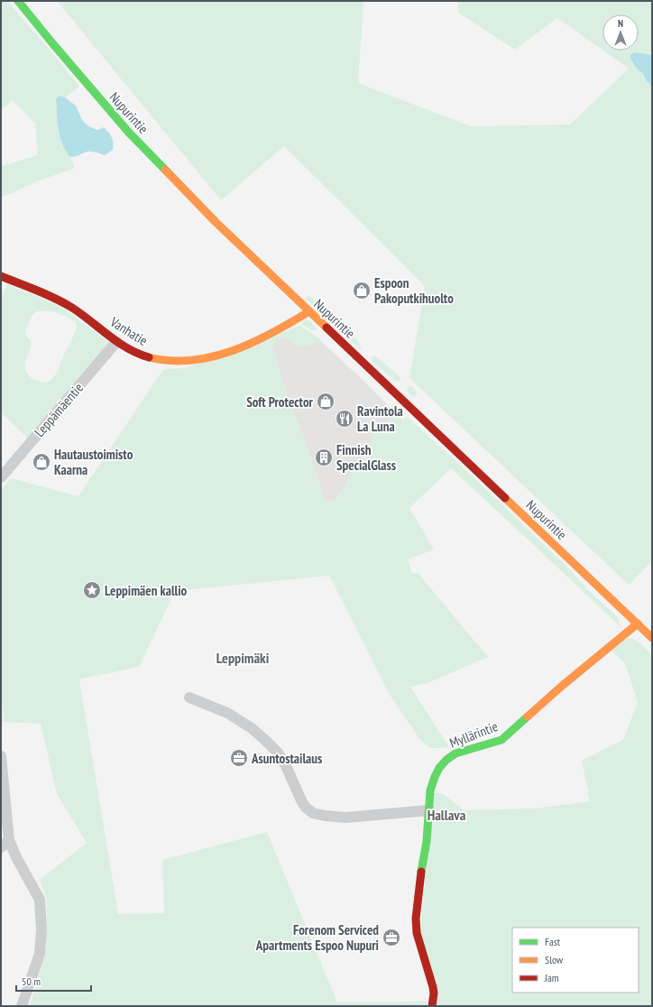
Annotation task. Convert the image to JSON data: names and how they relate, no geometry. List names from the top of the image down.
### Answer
{
  "streets": {
    "main road": ["Nupurintie", "Vanhatie", "Myllärintie"],
    "street": ["Leppämäentie"]
  },
  "crossings": [
    ["Nupurintie", "Vanhatie"],
    ["Nupurintie", "Myllärintie"],
    ["Vanhatie", "Leppämäentie"]
  ],
  "districts": ["Leppimäki", "Hallava"],
  "places": {
    "shop": ["Espoon Pakoputkihuolto", "Soft Protector", "Hautaustoimisto Kaarna"],
    "restaurant": ["Ravintola La Luna"],
    "building": ["Finnish SpecialGlass"],
    "place": ["Leppimäen kallio"],
    "office": ["Asuntostailaus", "Forenom Serviced Apartments Espoo Nupuri"]
  },
  "legend": ["Fast", "Slow", "Jam"],
  "scale_bar": "50 m",
  "north": "top"
}
